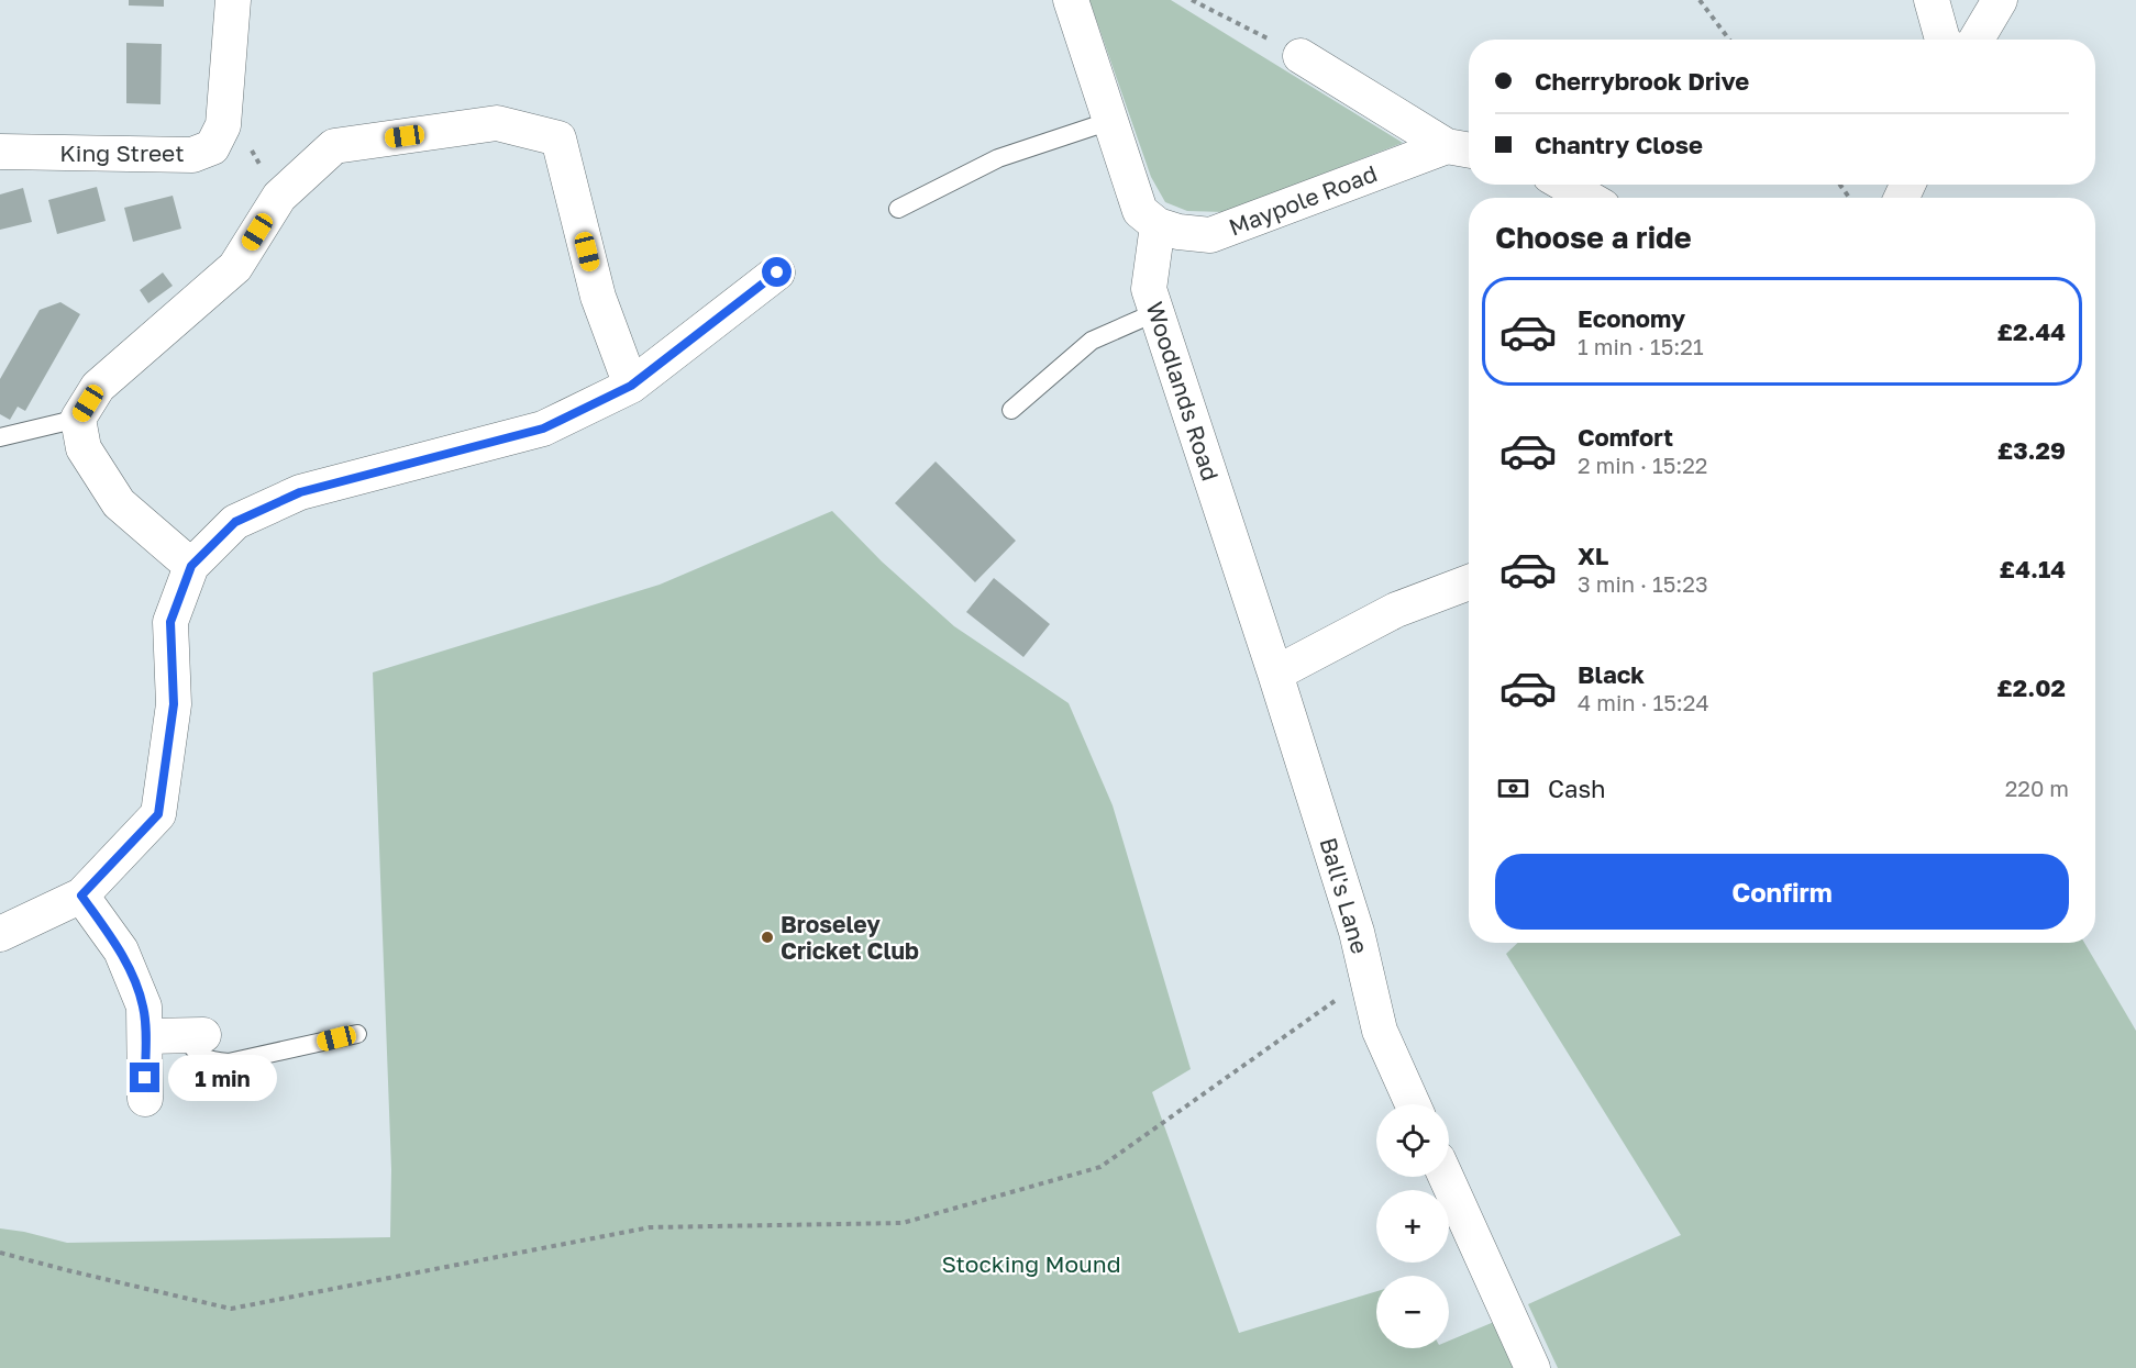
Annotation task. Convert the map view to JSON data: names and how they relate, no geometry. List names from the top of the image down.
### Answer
{
  "streets": {
    "street": [
      "King Street",
      "Maypole Road",
      "Woodlands Road",
      "Ball's Lane"
    ]
  },
  "crossings": [
    ["Maypole Road", "Woodlands Road"],
    ["Woodlands Road", "Ball's Lane"]
  ],
  "parks": ["Stocking Mound"],
  "places": ["Broseley Cricket Club"],
  "page": {
    "banner": ["Cherrybrook Drive", "Chantry Close"],
    "heading": "Choose a ride",
    "list": [
      {
        "name": "Economy",
        "note": "1 min · 15:21",
        "value": "£2.44"
      },
      {
        "name": "Comfort",
        "note": "2 min · 15:22",
        "value": "£3.29"
      },
      {
        "name": "XL",
        "note": "3 min · 15:23",
        "value": "£4.14"
      },
      {
        "name": "Black",
        "note": "4 min · 15:24",
        "value": "£2.02"
      }
    ],
    "pay": ["Cash", "220 m"],
    "buttons": "Confirm",
    "bubble": "1 min",
    "map_buttons": ["+", "−"]
  }
}
